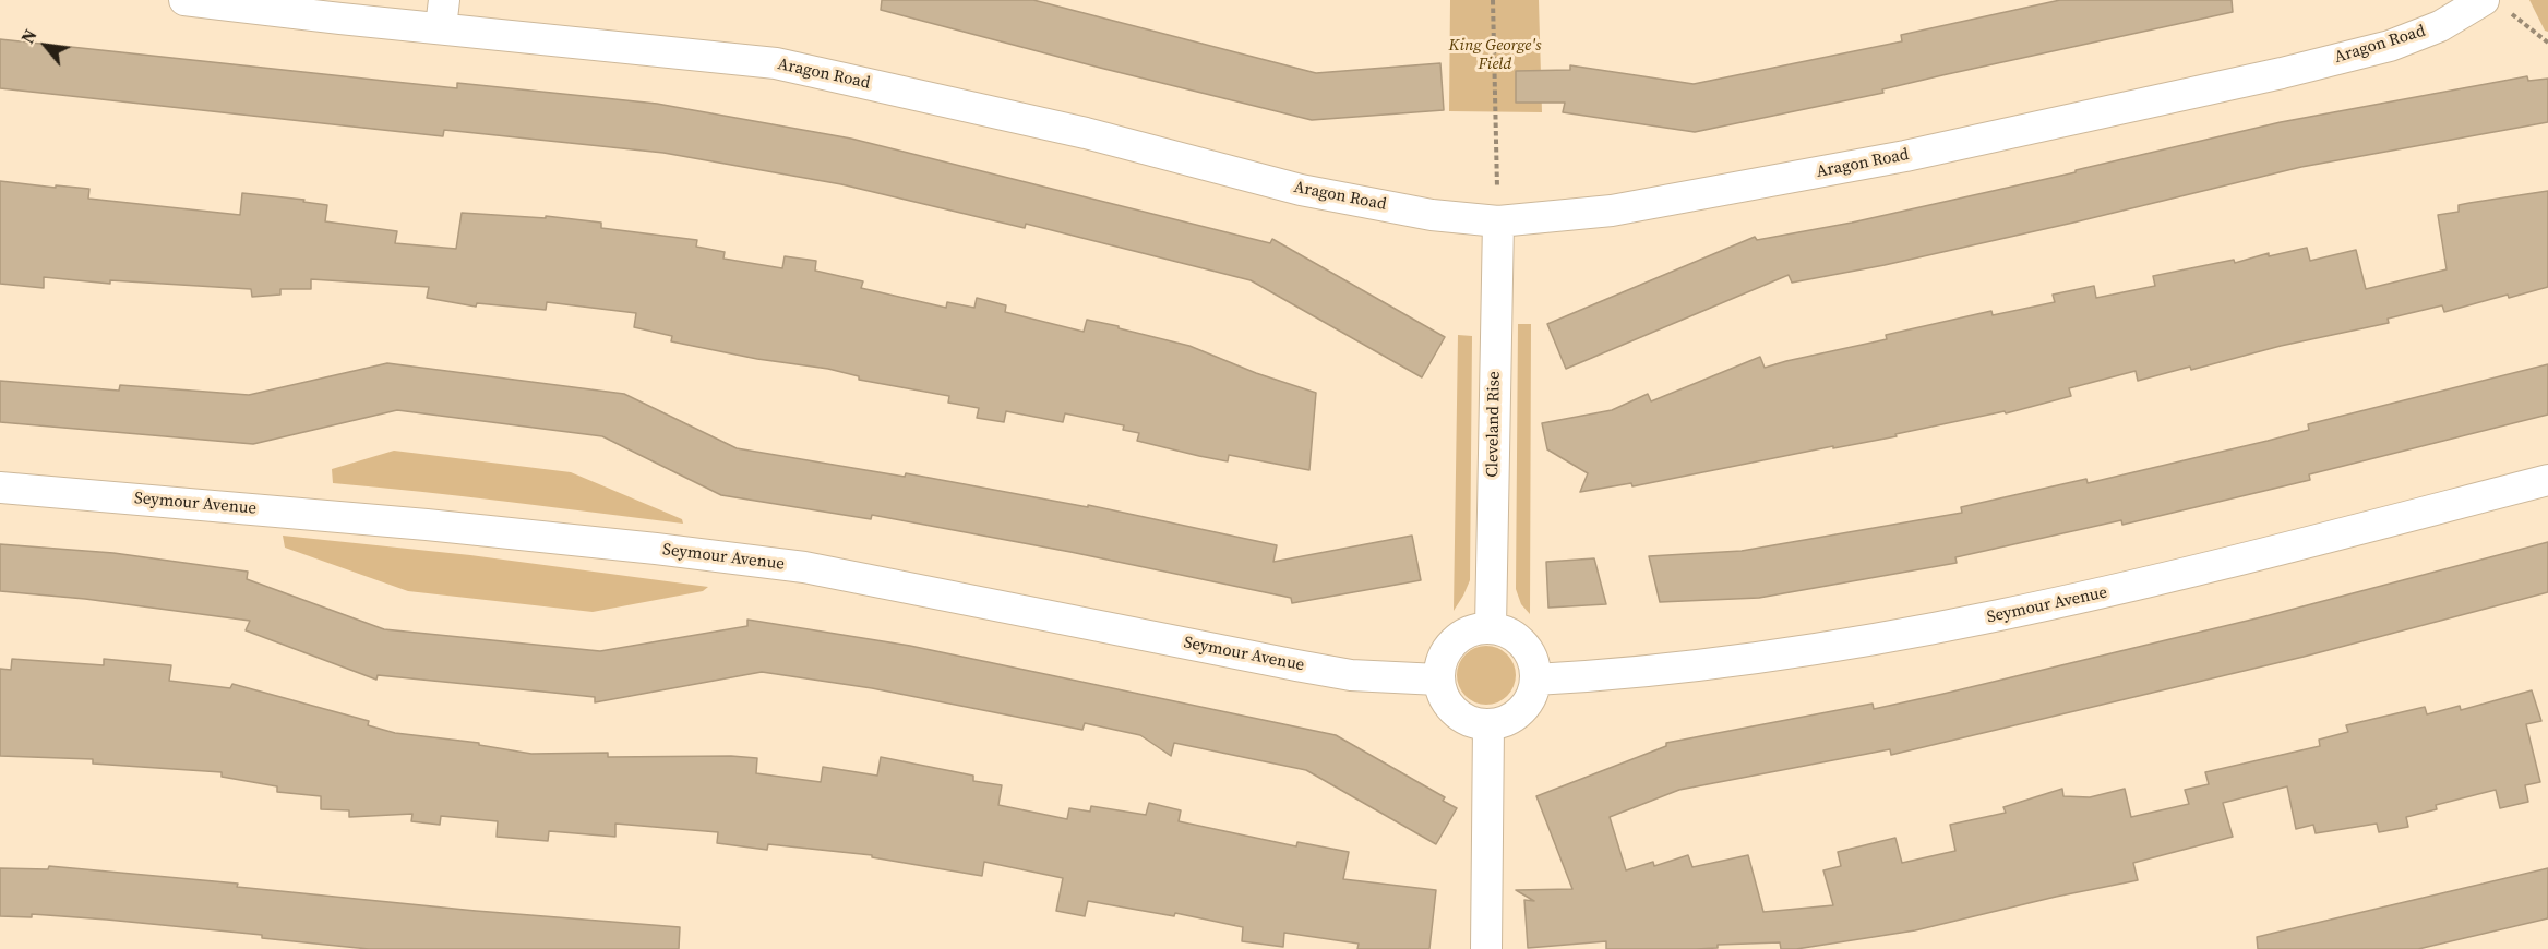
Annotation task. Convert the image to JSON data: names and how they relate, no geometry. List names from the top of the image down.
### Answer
{
  "streets": {
    "street": ["Aragon Road", "Cleveland Rise", "Seymour Avenue"]
  },
  "crossings": [
    ["Aragon Road", "Cleveland Rise"],
    ["Cleveland Rise", "Seymour Avenue"]
  ],
  "parks": ["King George's Field"],
  "north": "top left"
}
